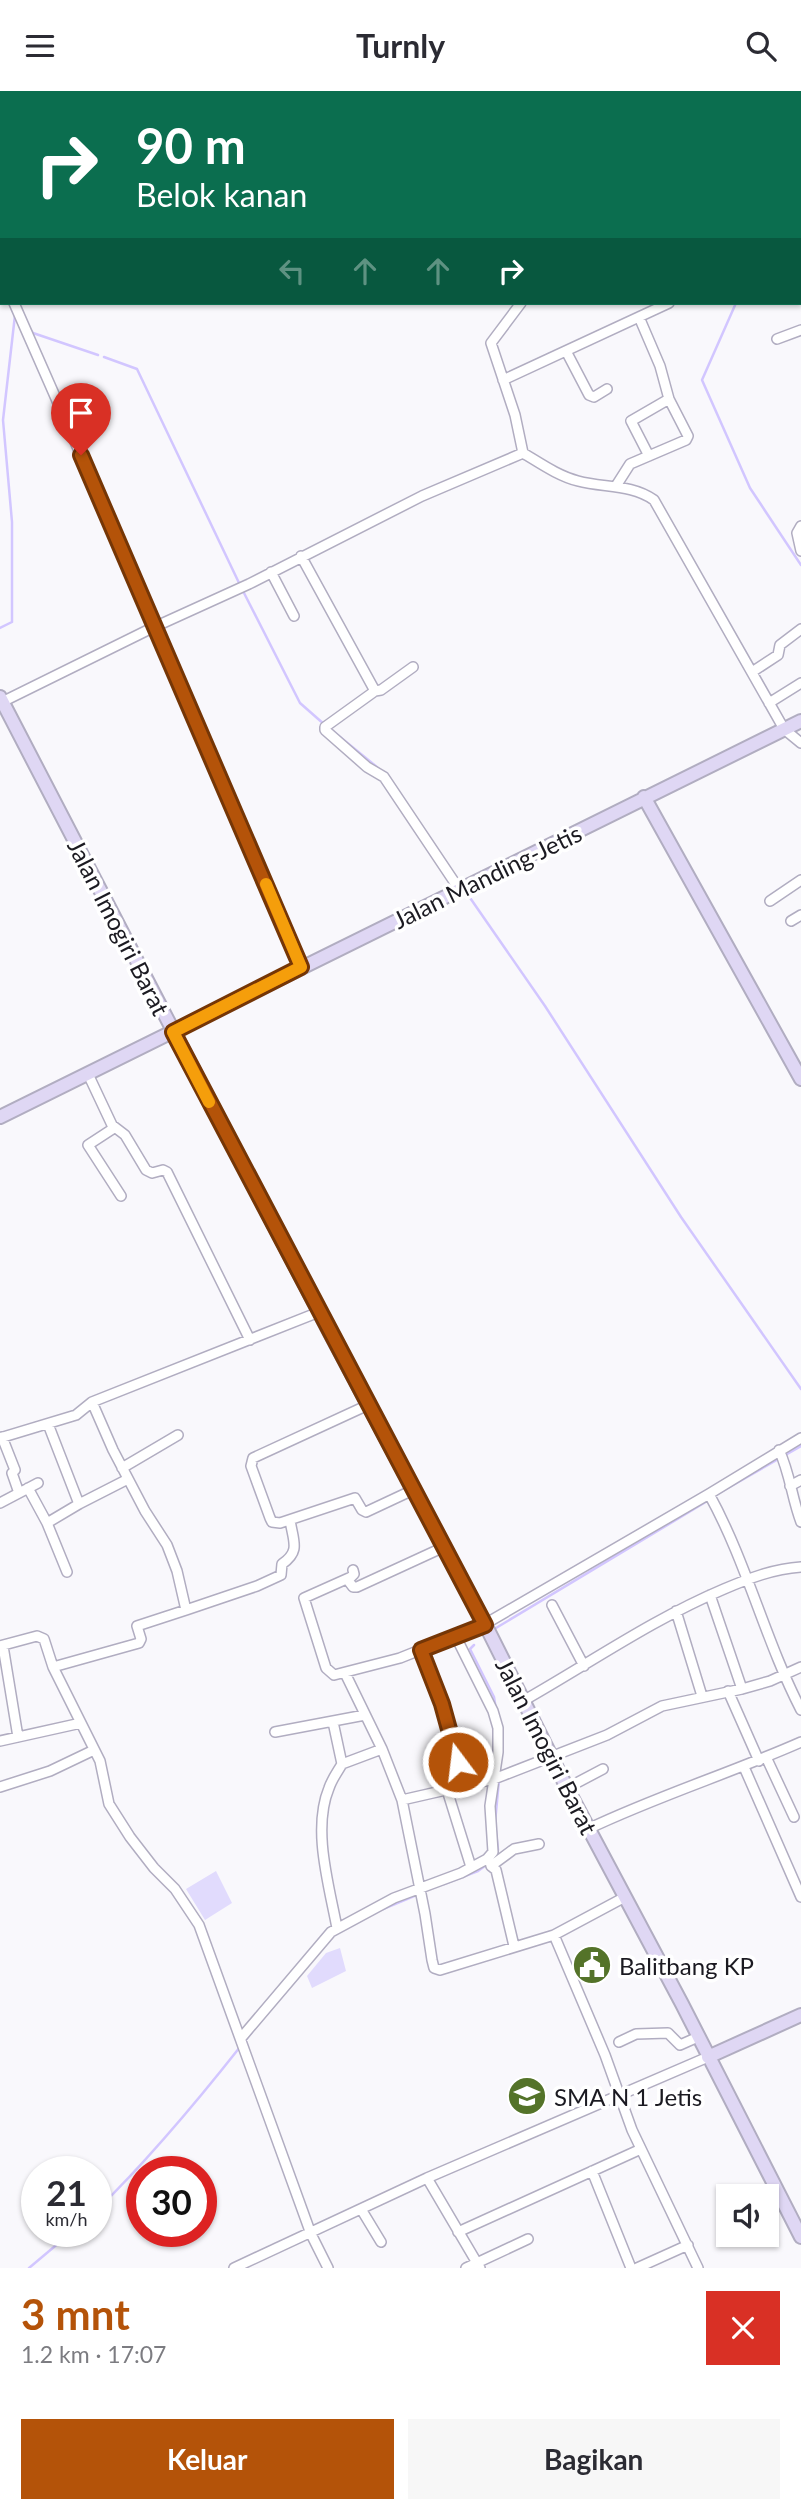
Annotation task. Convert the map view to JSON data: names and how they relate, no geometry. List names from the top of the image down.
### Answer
{
  "streets": {
    "main road": ["Jalan Manding-Jetis", "Jalan Imogiri Barat"]
  },
  "crossings": [
    ["Jalan Manding-Jetis", "Jalan Imogiri Barat"]
  ],
  "places": {
    "public building": ["Balitbang KP"],
    "school or university": ["SMA N 1 Jetis"]
  },
  "page": {
    "header": "Turnly",
    "turn": ["90 m", "Belok kanan"],
    "speed": "21 km/h",
    "limit": "30",
    "heading": ["3 mnt", "1.2 km · 17:07"],
    "buttons": ["Keluar", "Bagikan"]
  }
}
